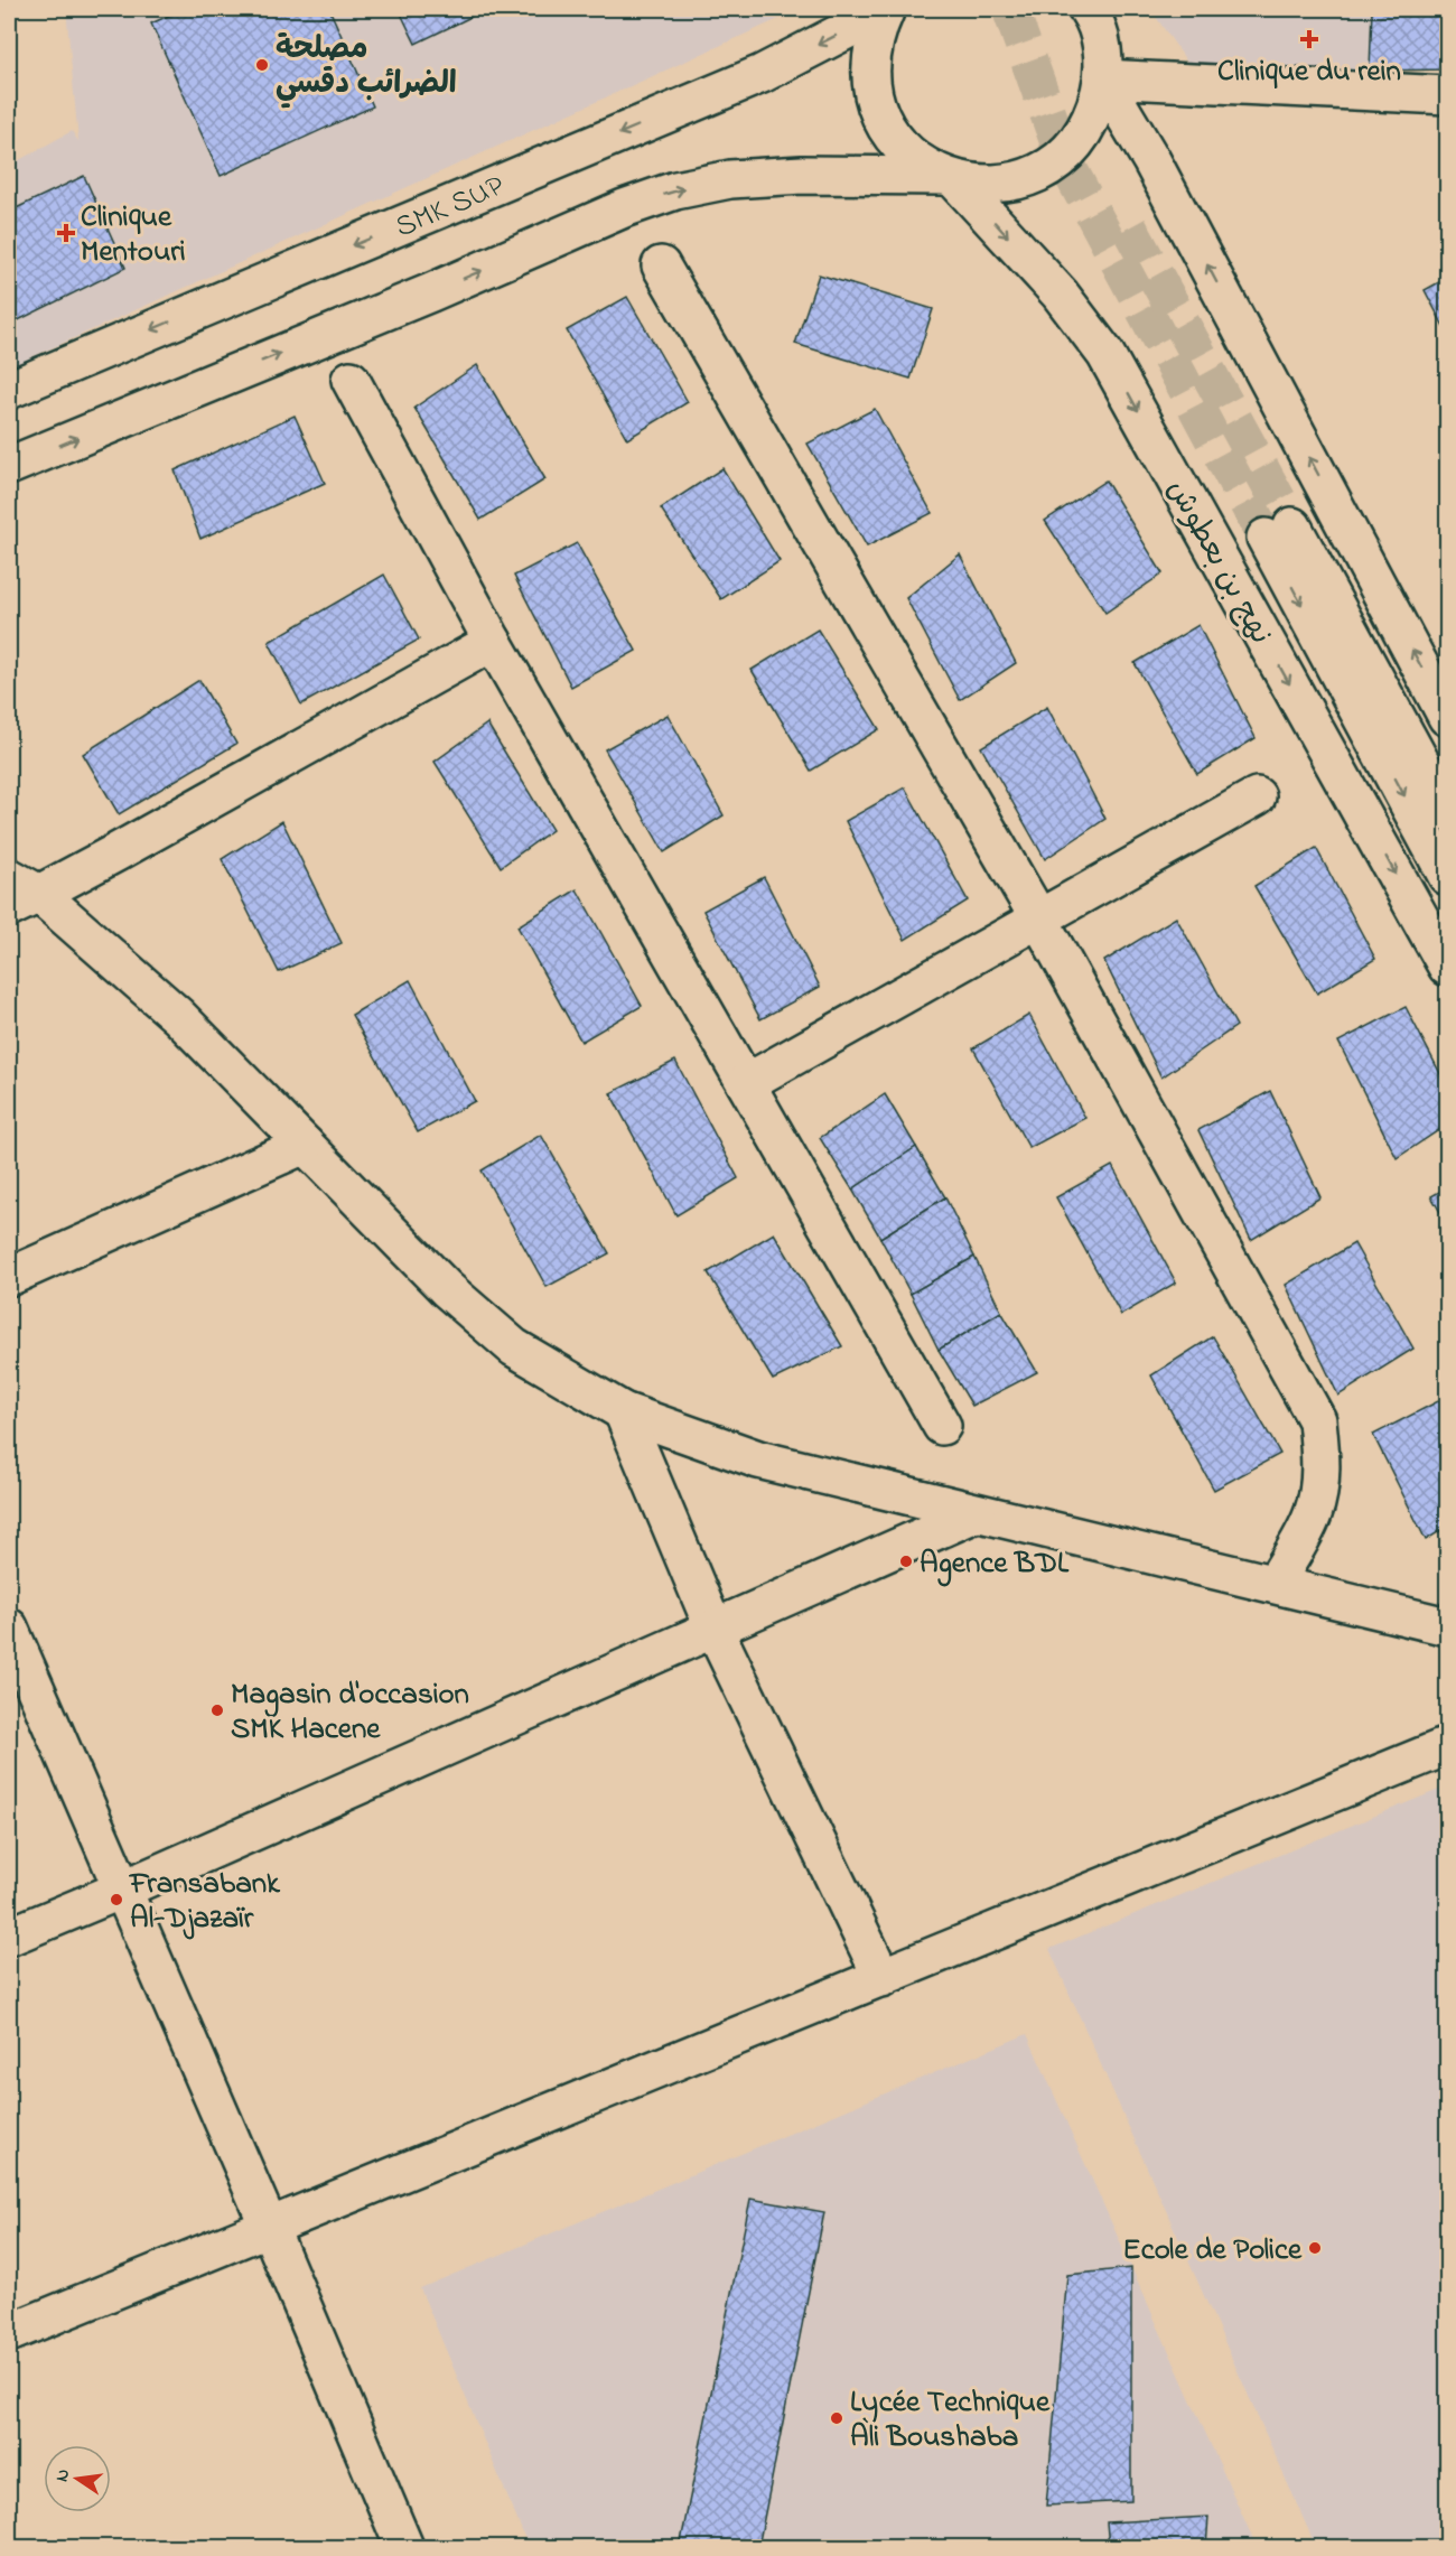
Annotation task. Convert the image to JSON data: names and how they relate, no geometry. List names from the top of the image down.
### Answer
{
  "streets": {
    "street": ["SMK SUP", "نهج بن بعطوش"]
  },
  "places": {
    "health": ["Clinique du rein", "Clinique Mentouri"],
    "other": [
      "مصلحة الضرائب دقسي",
      "Agence BDL",
      "Magasin d'occasion SMK Hacene",
      "Fransabank Al-Djazaïr",
      "Ecole de Police",
      "Lycée Technique Ali Boushaba"
    ]
  },
  "north": "left"
}
